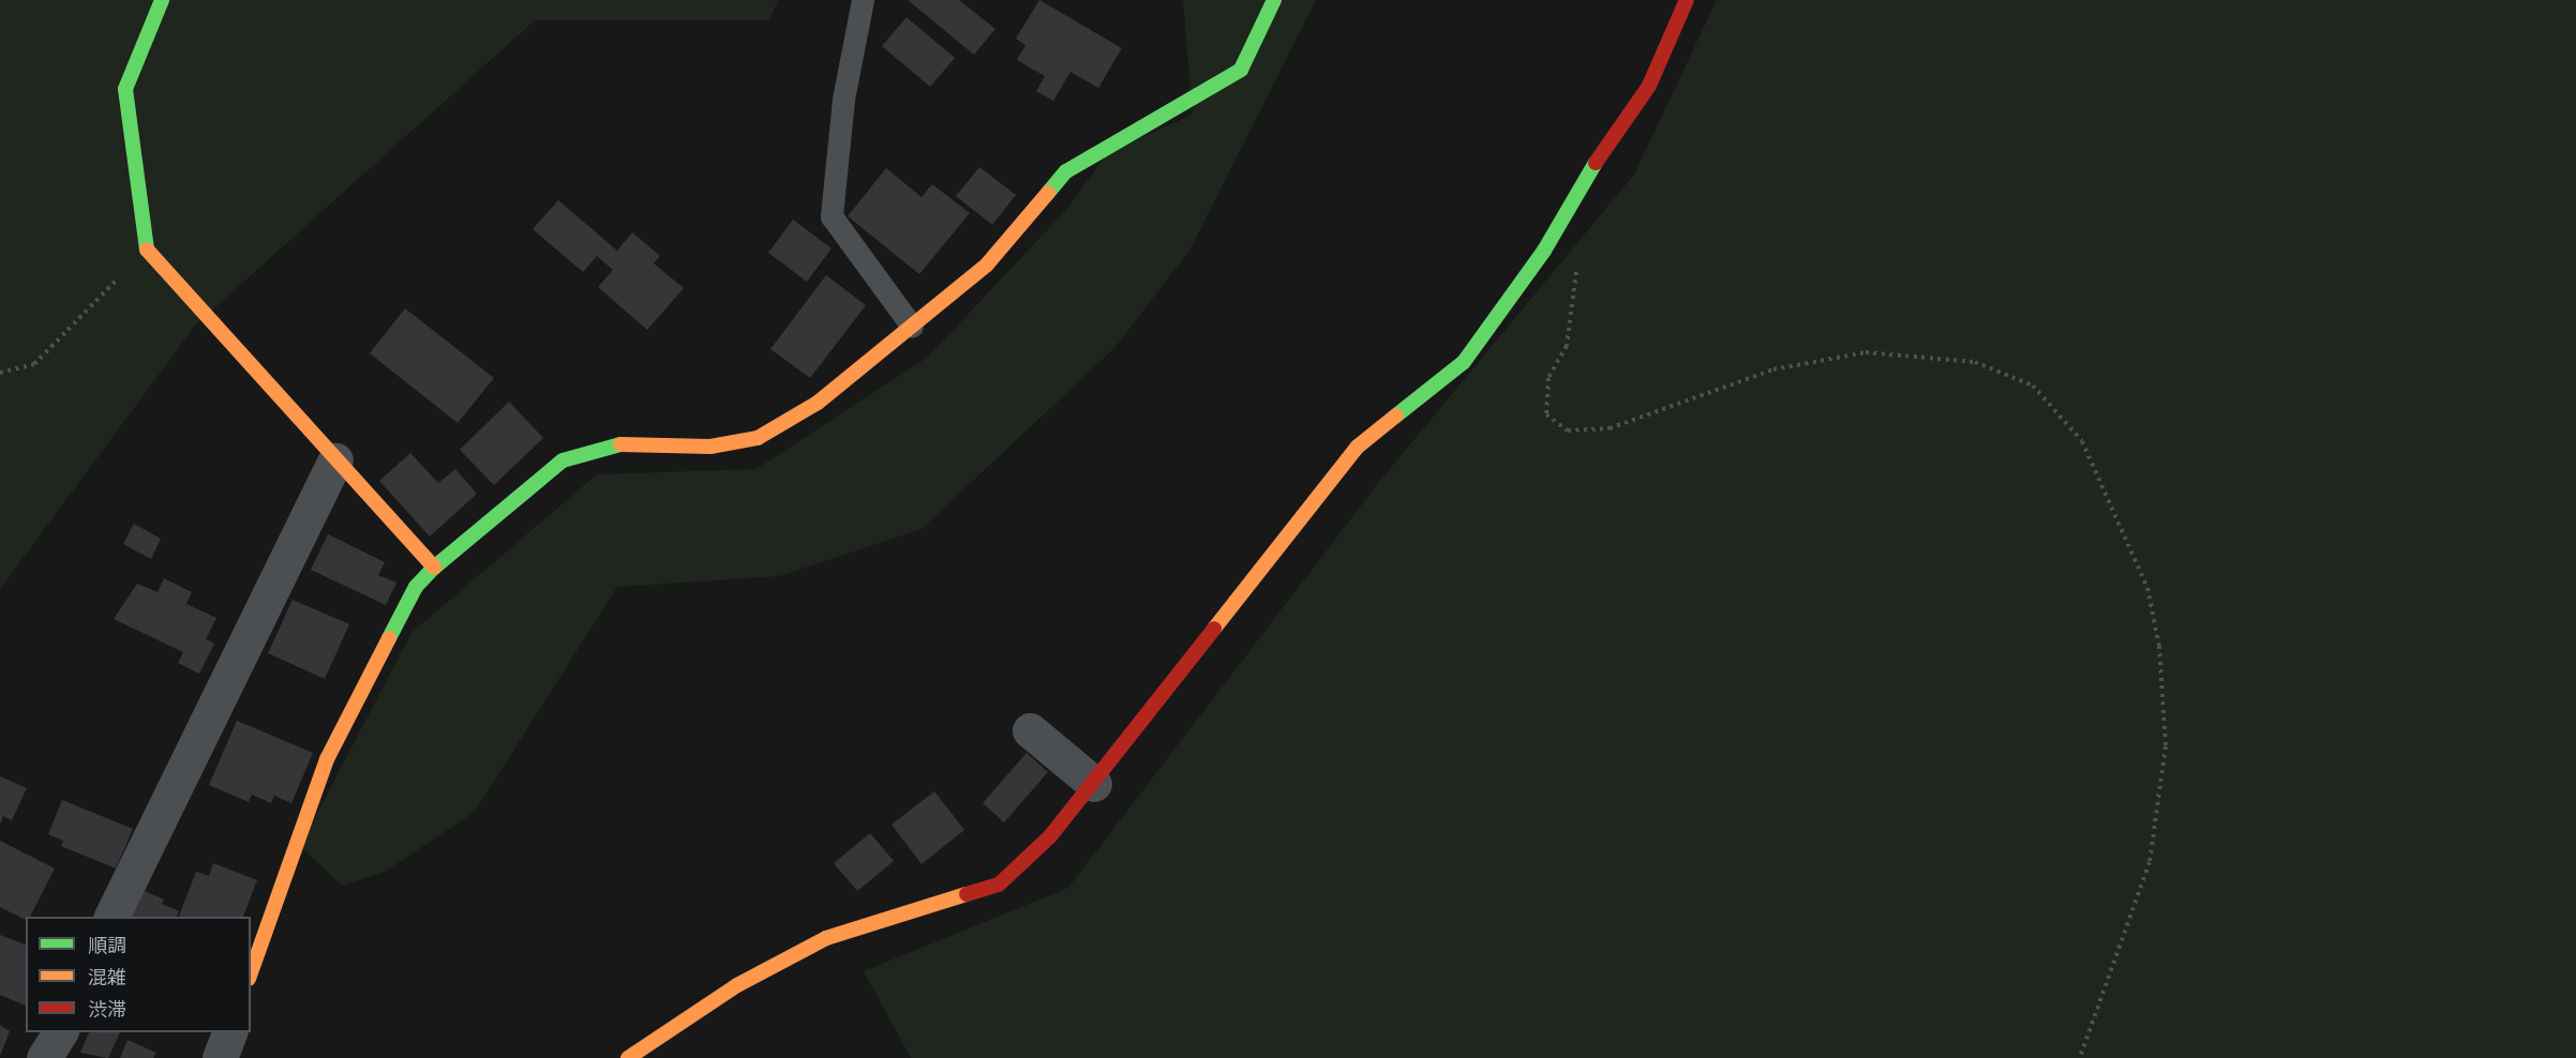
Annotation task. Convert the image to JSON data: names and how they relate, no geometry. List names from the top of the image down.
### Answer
{
  "legend": ["順調", "混雑", "渋滞"]
}
